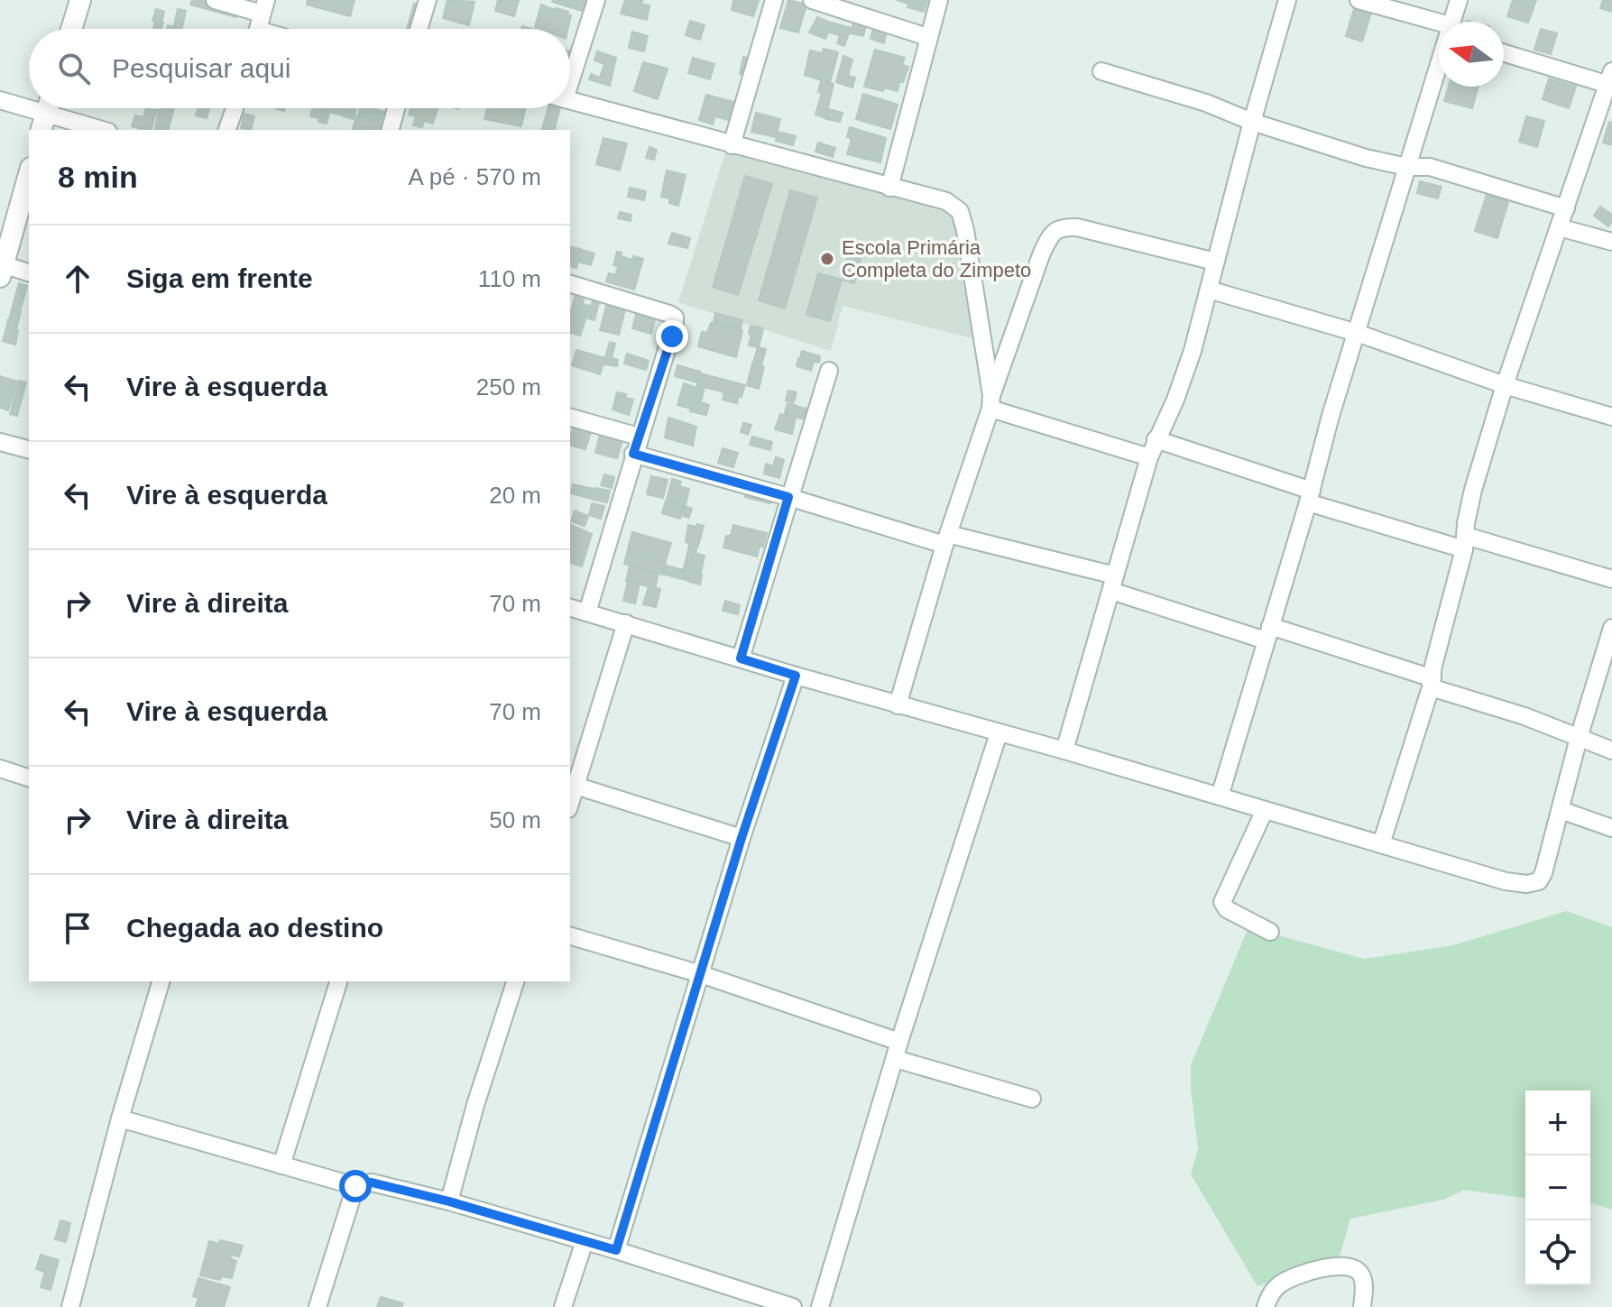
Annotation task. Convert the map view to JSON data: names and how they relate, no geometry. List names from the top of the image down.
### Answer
{
  "places": ["Escola Primária Completa do Zimpeto"],
  "north": "left",
  "page": {
    "search": "Pesquisar aqui",
    "heading": ["8 min", "A pé · 570 m"],
    "list": [
      ["Siga em frente", "110 m"],
      ["Vire à esquerda", "250 m"],
      ["Vire à esquerda", "20 m"],
      ["Vire à direita", "70 m"],
      ["Vire à esquerda", "70 m"],
      ["Vire à direita", "50 m"],
      "Chegada ao destino"
    ],
    "map_buttons": ["+", "−"]
  }
}
